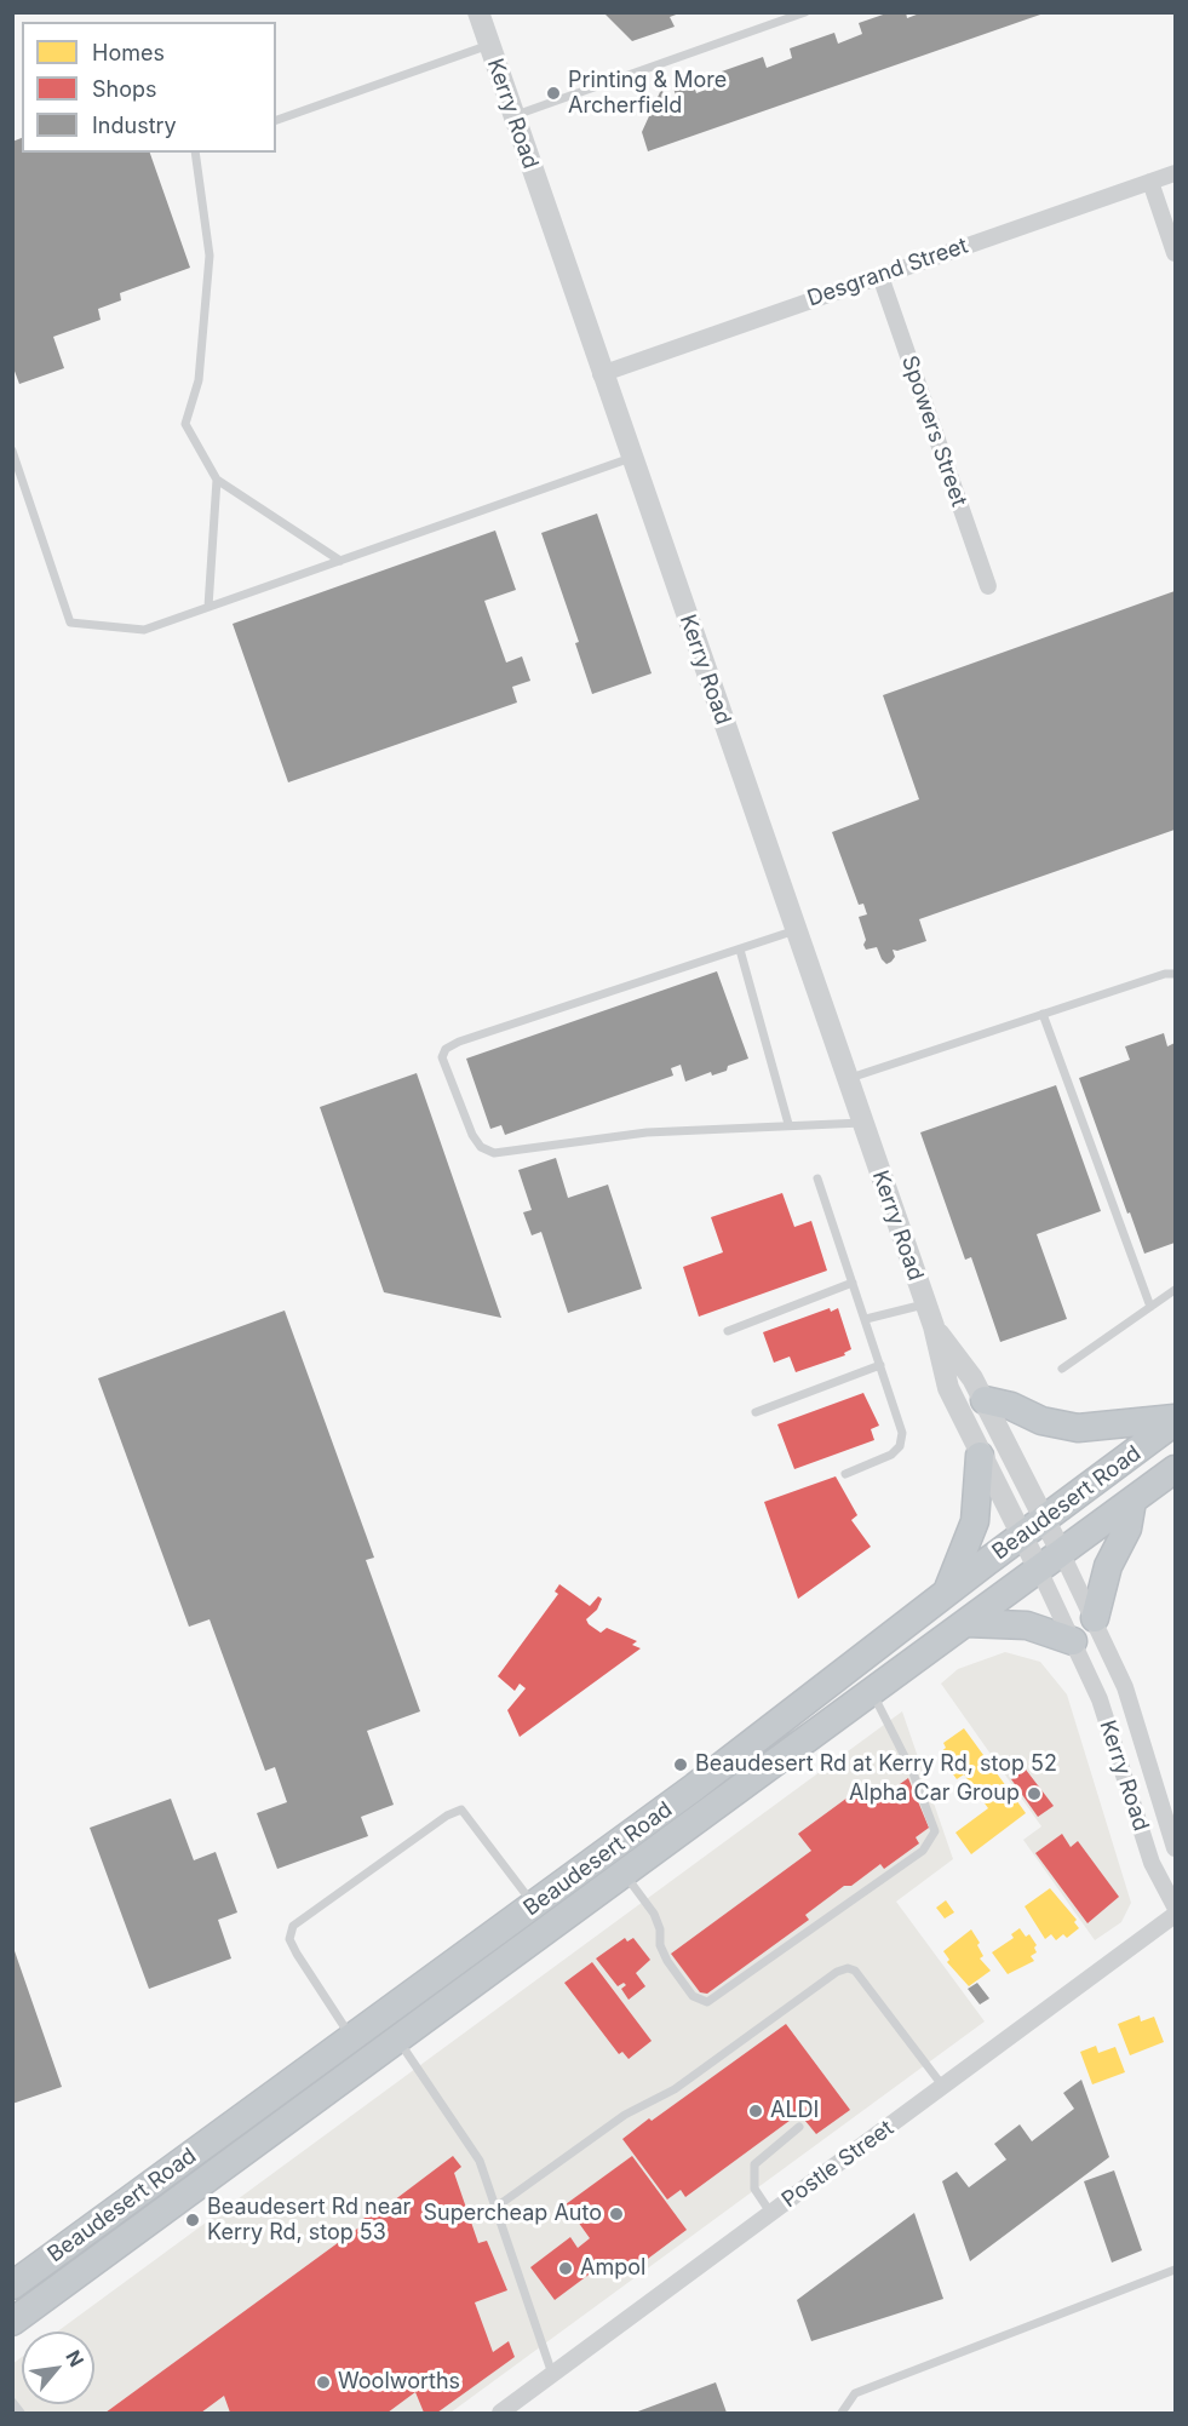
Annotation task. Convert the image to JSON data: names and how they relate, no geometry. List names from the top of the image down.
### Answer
{
  "streets": {
    "highway": ["Beaudesert Road"],
    "street": [
      "Kerry Road",
      "Desgrand Street",
      "Spowers Street",
      "Postle Street"
    ]
  },
  "crossings": [
    ["Kerry Road", "Desgrand Street"],
    ["Kerry Road", "Beaudesert Road"],
    ["Desgrand Street", "Spowers Street"]
  ],
  "places": [
    "Printing & More Archerfield",
    "Beaudesert Rd at Kerry Rd, stop 52",
    "Alpha Car Group",
    "ALDI",
    "Supercheap Auto",
    "Beaudesert Rd near Kerry Rd, stop 53",
    "Ampol",
    "Woolworths"
  ],
  "legend": ["Homes", "Shops", "Industry"],
  "north": "top right"
}
